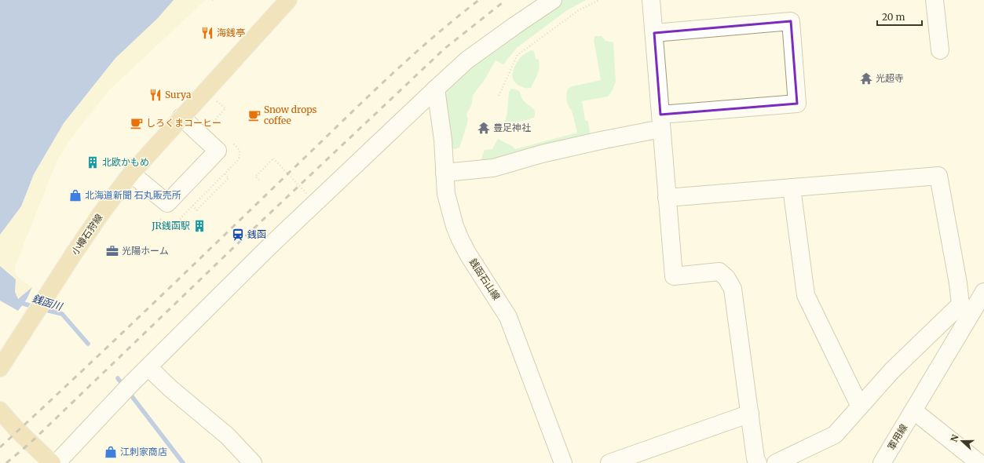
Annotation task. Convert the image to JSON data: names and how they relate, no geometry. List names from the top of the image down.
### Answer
{
  "streets": {
    "main road": ["小樽石狩線"],
    "street": ["銭函石山線", "軍用線"]
  },
  "water": ["銭函川"],
  "places": {
    "restaurant": ["海銭亭", "Surya"],
    "temple": ["光超寺", "豊足神社"],
    "cafe": ["Snow drops coffee", "しろくまコーヒー"],
    "building": ["北欧かもめ", "JR銭函駅"],
    "shop": ["北海道新聞 石丸販売所", "江刺家商店"],
    "station": ["銭函"],
    "office": ["光陽ホーム"]
  },
  "scale_bar": "20 m",
  "north": "left"
}
